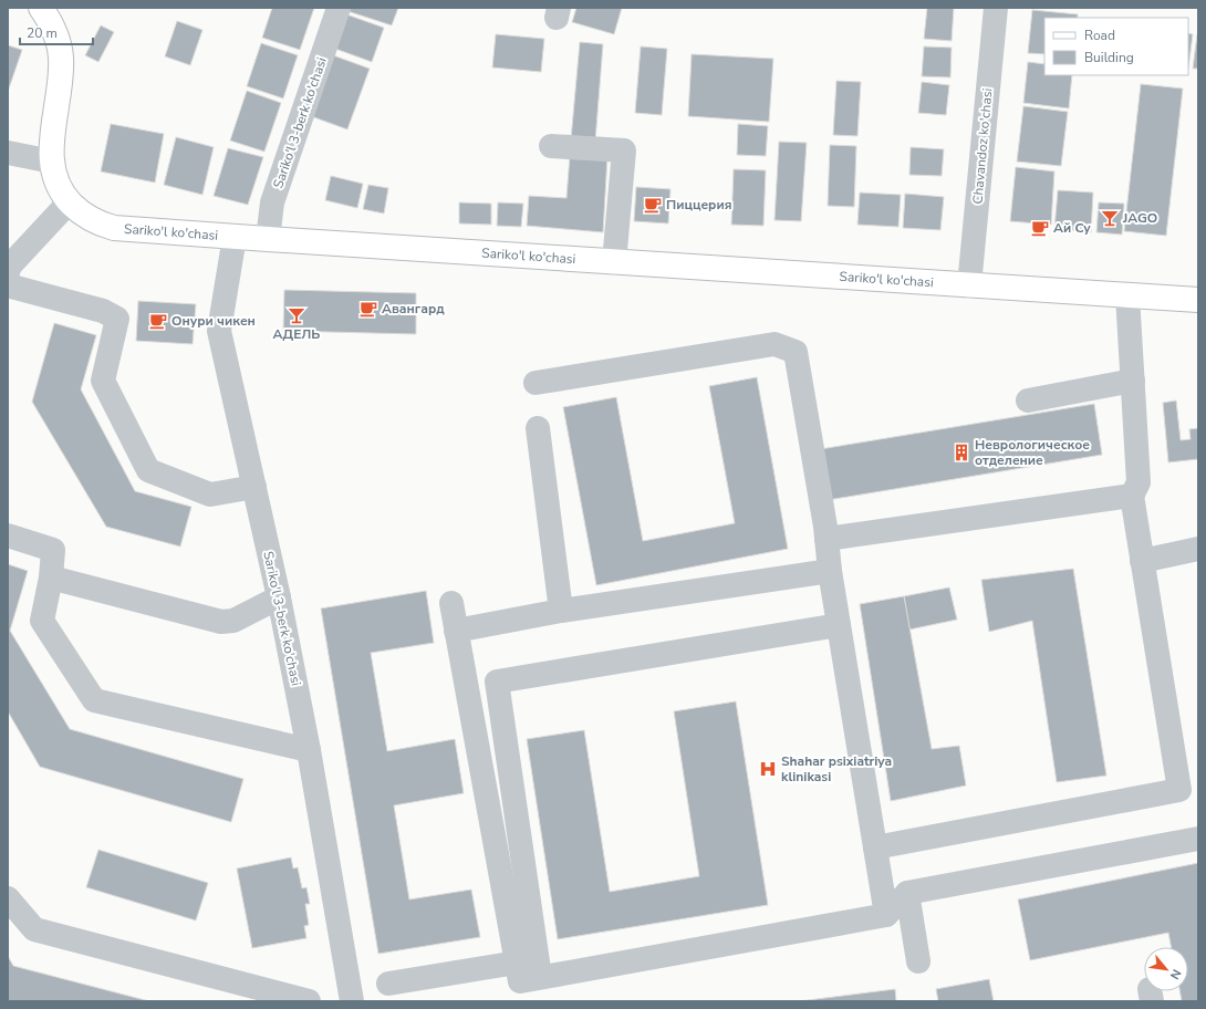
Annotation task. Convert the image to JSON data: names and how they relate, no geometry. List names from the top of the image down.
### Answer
{
  "streets": {
    "main road": ["Sariko'l ko'chasi"],
    "street": ["Sariko'l 3-berk ko'chasi", "Chavandoz ko'chasi"]
  },
  "crossings": [
    ["Sariko'l 3-berk ko'chasi", "Sariko'l ko'chasi"],
    ["Chavandoz ko'chasi", "Sariko'l ko'chasi"]
  ],
  "places": {
    "cafe": [
      "Пиццерия",
      "Ай Су",
      "Авангард",
      "Онури чикен"
    ],
    "bar": ["JAGO", "АДЕЛЬ"],
    "building": ["Неврологическое отделение"],
    "hospital": ["Shahar psixiatriya klinikasi"]
  },
  "legend": ["Road", "Building"],
  "scale_bar": "20 m",
  "north": "bottom right"
}
